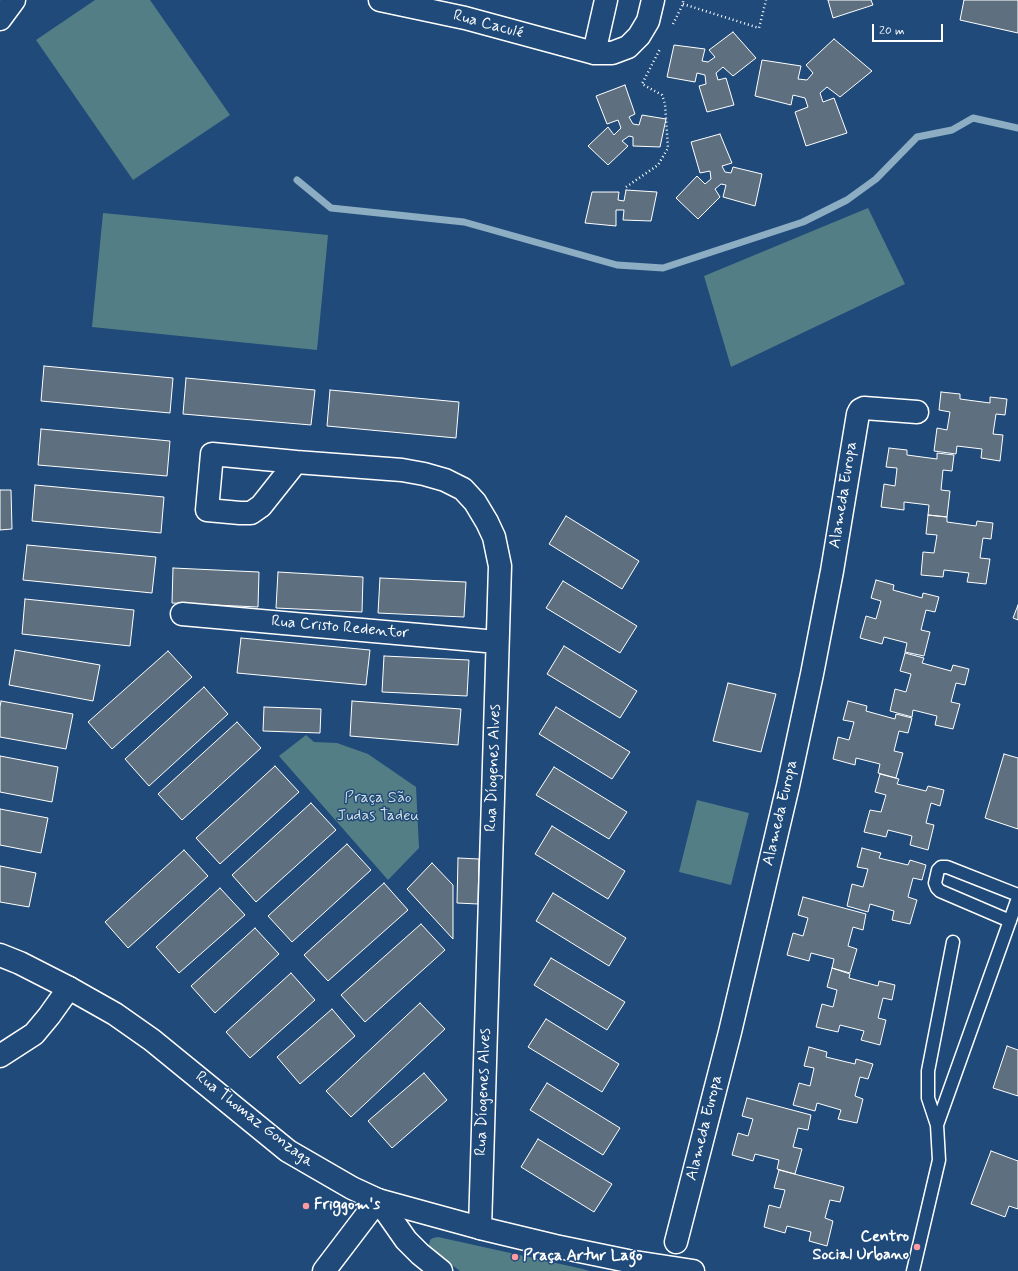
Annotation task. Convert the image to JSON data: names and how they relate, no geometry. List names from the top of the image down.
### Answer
{
  "streets": {
    "street": [
      "Rua Caculé",
      "Alameda Europa",
      "Rua Cristo Redentor",
      "Rua Díogenes Alves",
      "Rua Thomaz Gonzaga"
    ]
  },
  "crossings": [
    ["Alameda Europa", "Rua Thomaz Gonzaga"],
    ["Rua Cristo Redentor", "Rua Díogenes Alves"],
    ["Rua Díogenes Alves", "Rua Thomaz Gonzaga"]
  ],
  "parks": ["Praça São Judas Tadeu"],
  "places": ["Friggom's", "Centro Social Urbano", "Praça Artur Lago"],
  "scale_bar": "20 m"
}
